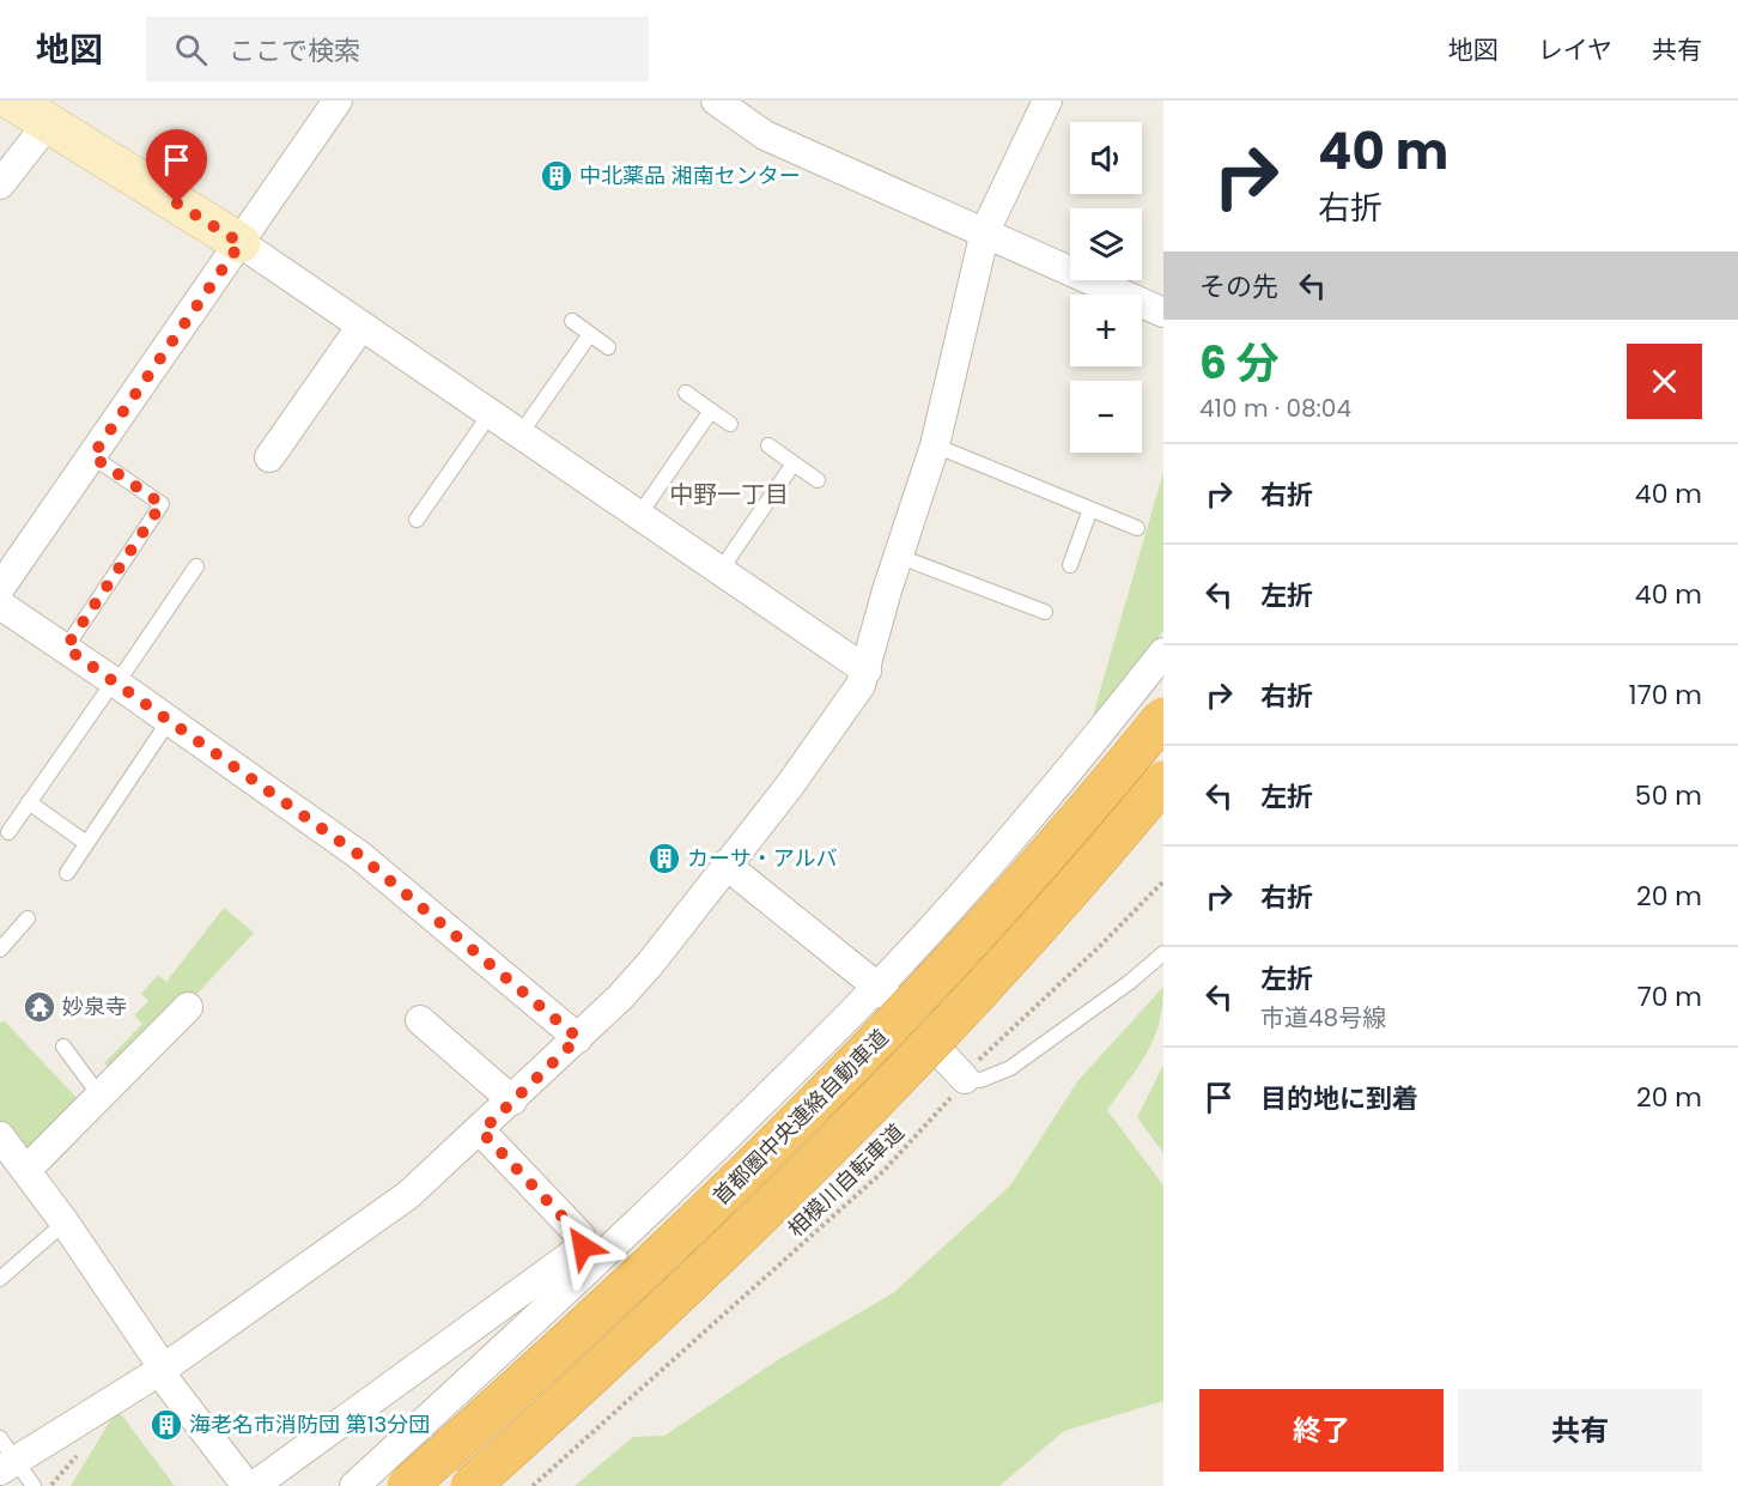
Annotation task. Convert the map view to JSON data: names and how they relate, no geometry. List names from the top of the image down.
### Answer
{
  "streets": {
    "highway": ["首都圏中央連絡自動車道"],
    "path": ["相模川自転車道"]
  },
  "districts": ["中野一丁目"],
  "places": {
    "building": ["中北薬品 湘南センター", "カーサ・アルバ", "海老名市消防団 第13分団"],
    "temple": ["妙泉寺"]
  },
  "page": {
    "header": "地図",
    "search": "ここで検索",
    "nav": ["地図", "レイヤ", "共有"],
    "turn": ["40 m", "右折"],
    "map_buttons": ["+", "−"],
    "then": "その先",
    "heading": ["6 分", "410 m · 08:04"],
    "list": [
      {
        "name": "右折",
        "value": "40 m"
      },
      {
        "name": "左折",
        "value": "40 m"
      },
      {
        "name": "右折",
        "value": "170 m"
      },
      {
        "name": "左折",
        "value": "50 m"
      },
      {
        "name": "右折",
        "value": "20 m"
      },
      {
        "name": "左折",
        "note": "市道48号線",
        "value": "70 m"
      },
      {
        "name": "目的地に到着",
        "value": "20 m"
      }
    ],
    "buttons": ["終了", "共有"]
  }
}
